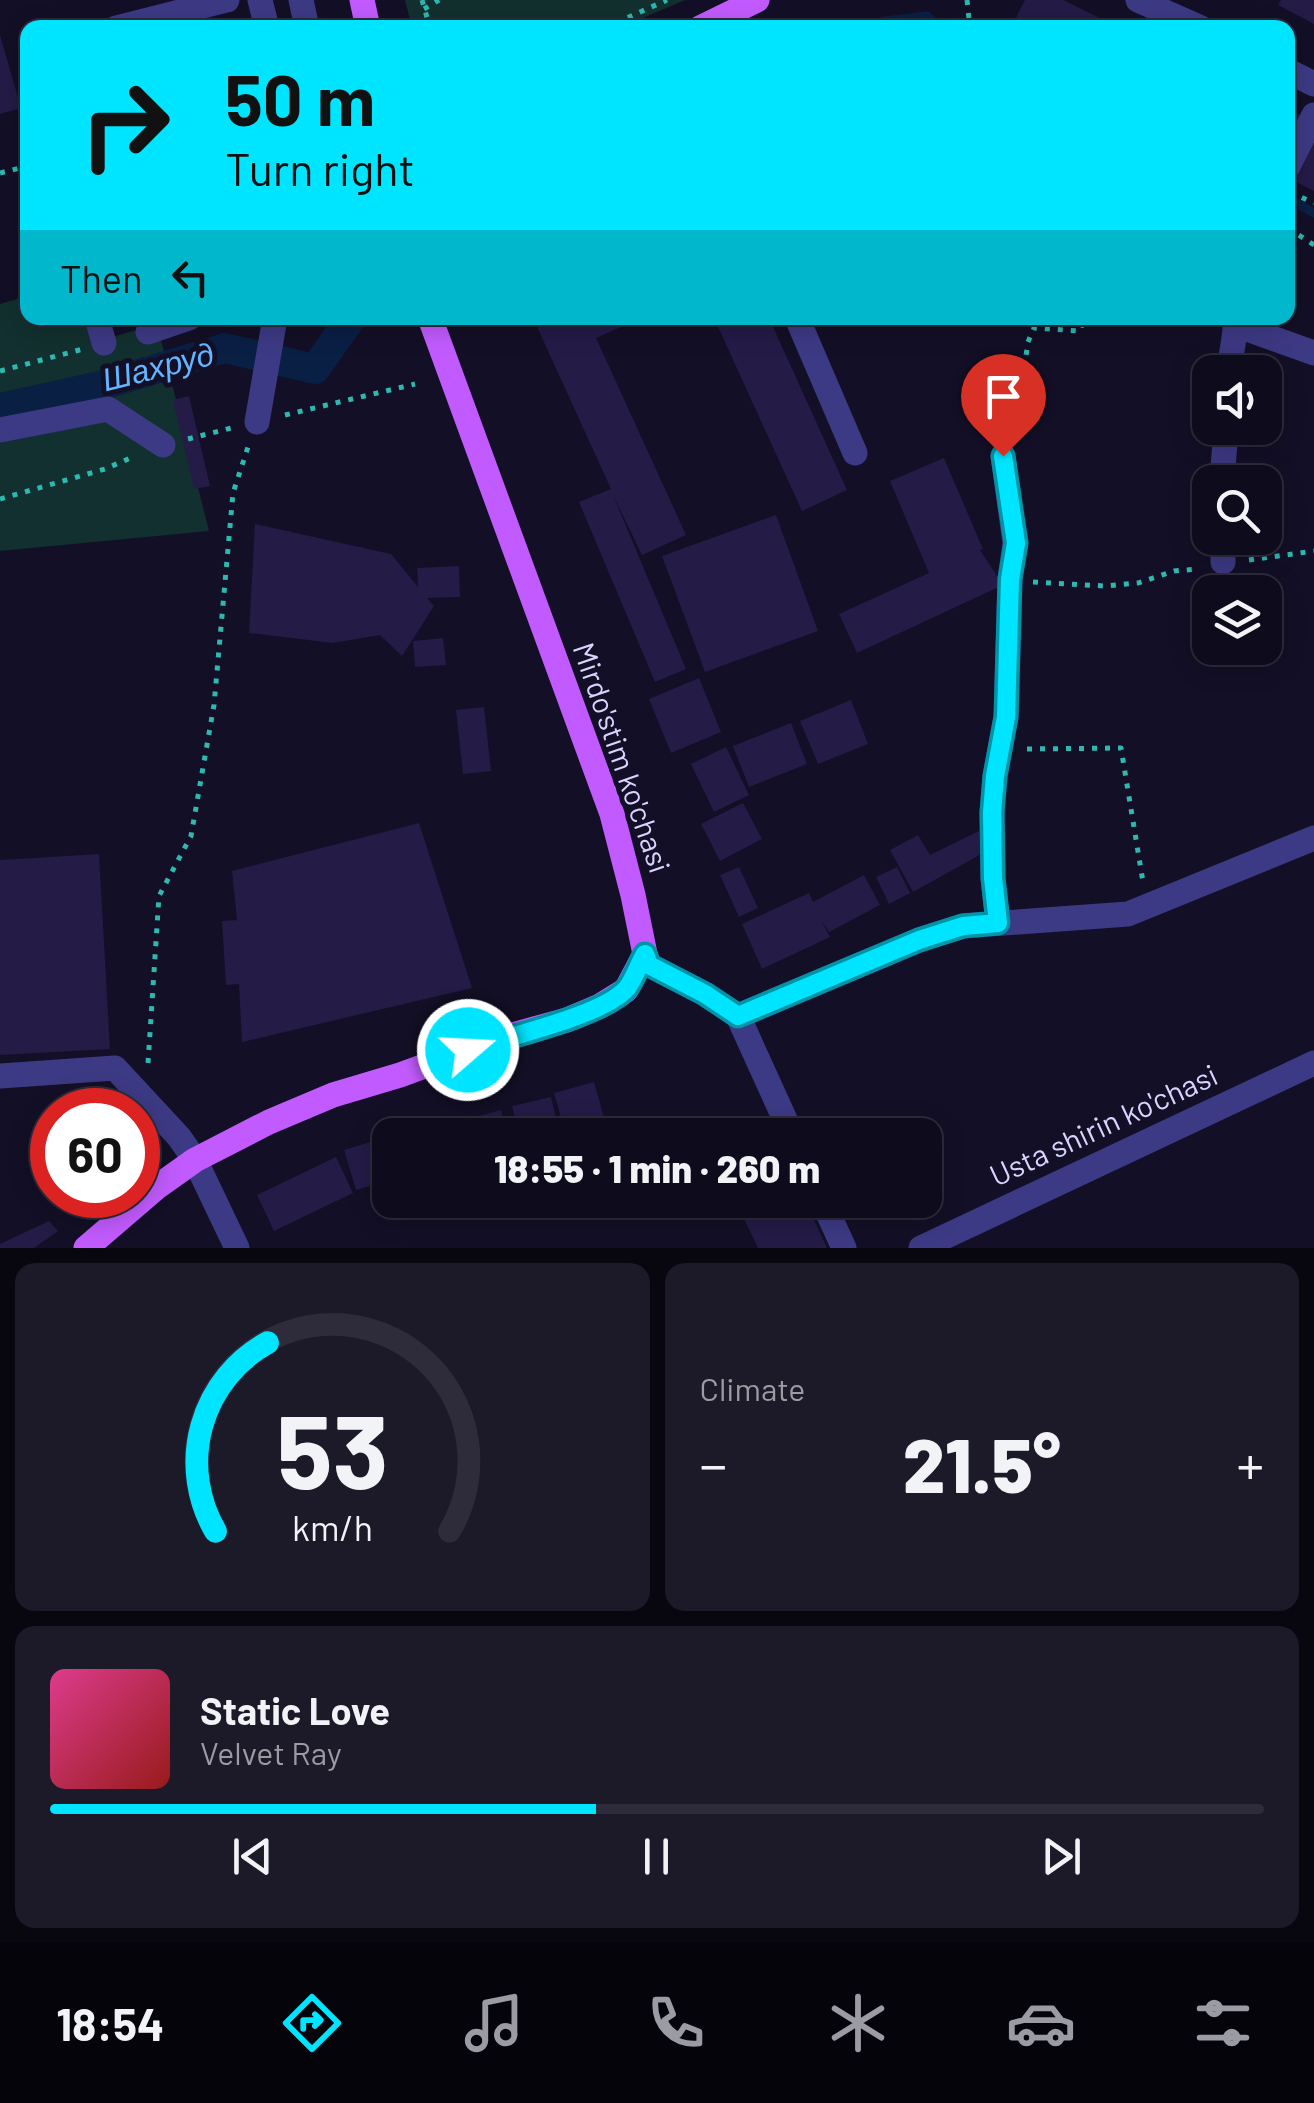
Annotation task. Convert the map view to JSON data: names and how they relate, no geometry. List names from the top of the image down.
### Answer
{
  "streets": {
    "main road": ["Mirdo'stim ko'chasi"],
    "street": ["Usta shirin ko'chasi"]
  },
  "water": ["Шахруд"],
  "page": {
    "turn": ["50 m", "Turn right"],
    "then": "Then",
    "limit": "60",
    "trip": "18:55 · 1 min · 260 m",
    "tile": "Climate",
    "heat": ["−", "21.5°", "+"],
    "song": ["Static Love", "Velvet Ray"],
    "tabs": "18:54",
    "gauge": ["53", "km/h"]
  }
}
